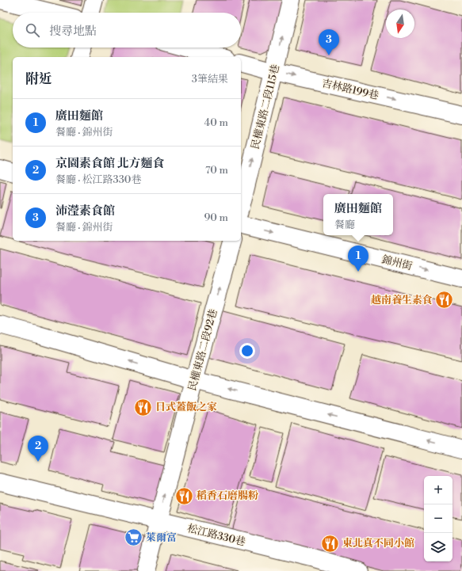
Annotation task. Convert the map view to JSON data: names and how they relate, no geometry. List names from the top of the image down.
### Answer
{
  "streets": {
    "street": [
      "吉林路199巷",
      "民權東路二段115巷",
      "錦州街",
      "民權東路二段92巷",
      "松江路330巷"
    ]
  },
  "crossings": [
    ["吉林路199巷", "民權東路二段115巷"],
    ["民權東路二段92巷", "松江路330巷"]
  ],
  "one_way": [
    "吉林路199巷",
    "民權東路二段115巷",
    "錦州街",
    "民權東路二段92巷"
  ],
  "places": {
    "restaurant": [
      "越南養生素食",
      "日式蓋飯之家",
      "稻香石磨腸粉",
      "東北真不同小館"
    ],
    "supermarket": ["萊爾富"]
  },
  "north": "bottom",
  "page": {
    "search": "搜尋地點",
    "pins": ["3", "1", "2"],
    "heading": ["附近", "3筆結果"],
    "list": [
      {
        "mark": "1",
        "name": "廣田麵館",
        "note": "餐廳 · 錦州街",
        "value": "40 m"
      },
      {
        "mark": "2",
        "name": "京園素食館 北方麵食",
        "note": "餐廳 · 松江路330巷",
        "value": "70 m"
      },
      {
        "mark": "3",
        "name": "沛瀅素食館",
        "note": "餐廳 · 錦州街",
        "value": "90 m"
      }
    ],
    "popup": ["廣田麵館", "餐廳"],
    "map_buttons": ["+", "−"]
  }
}
